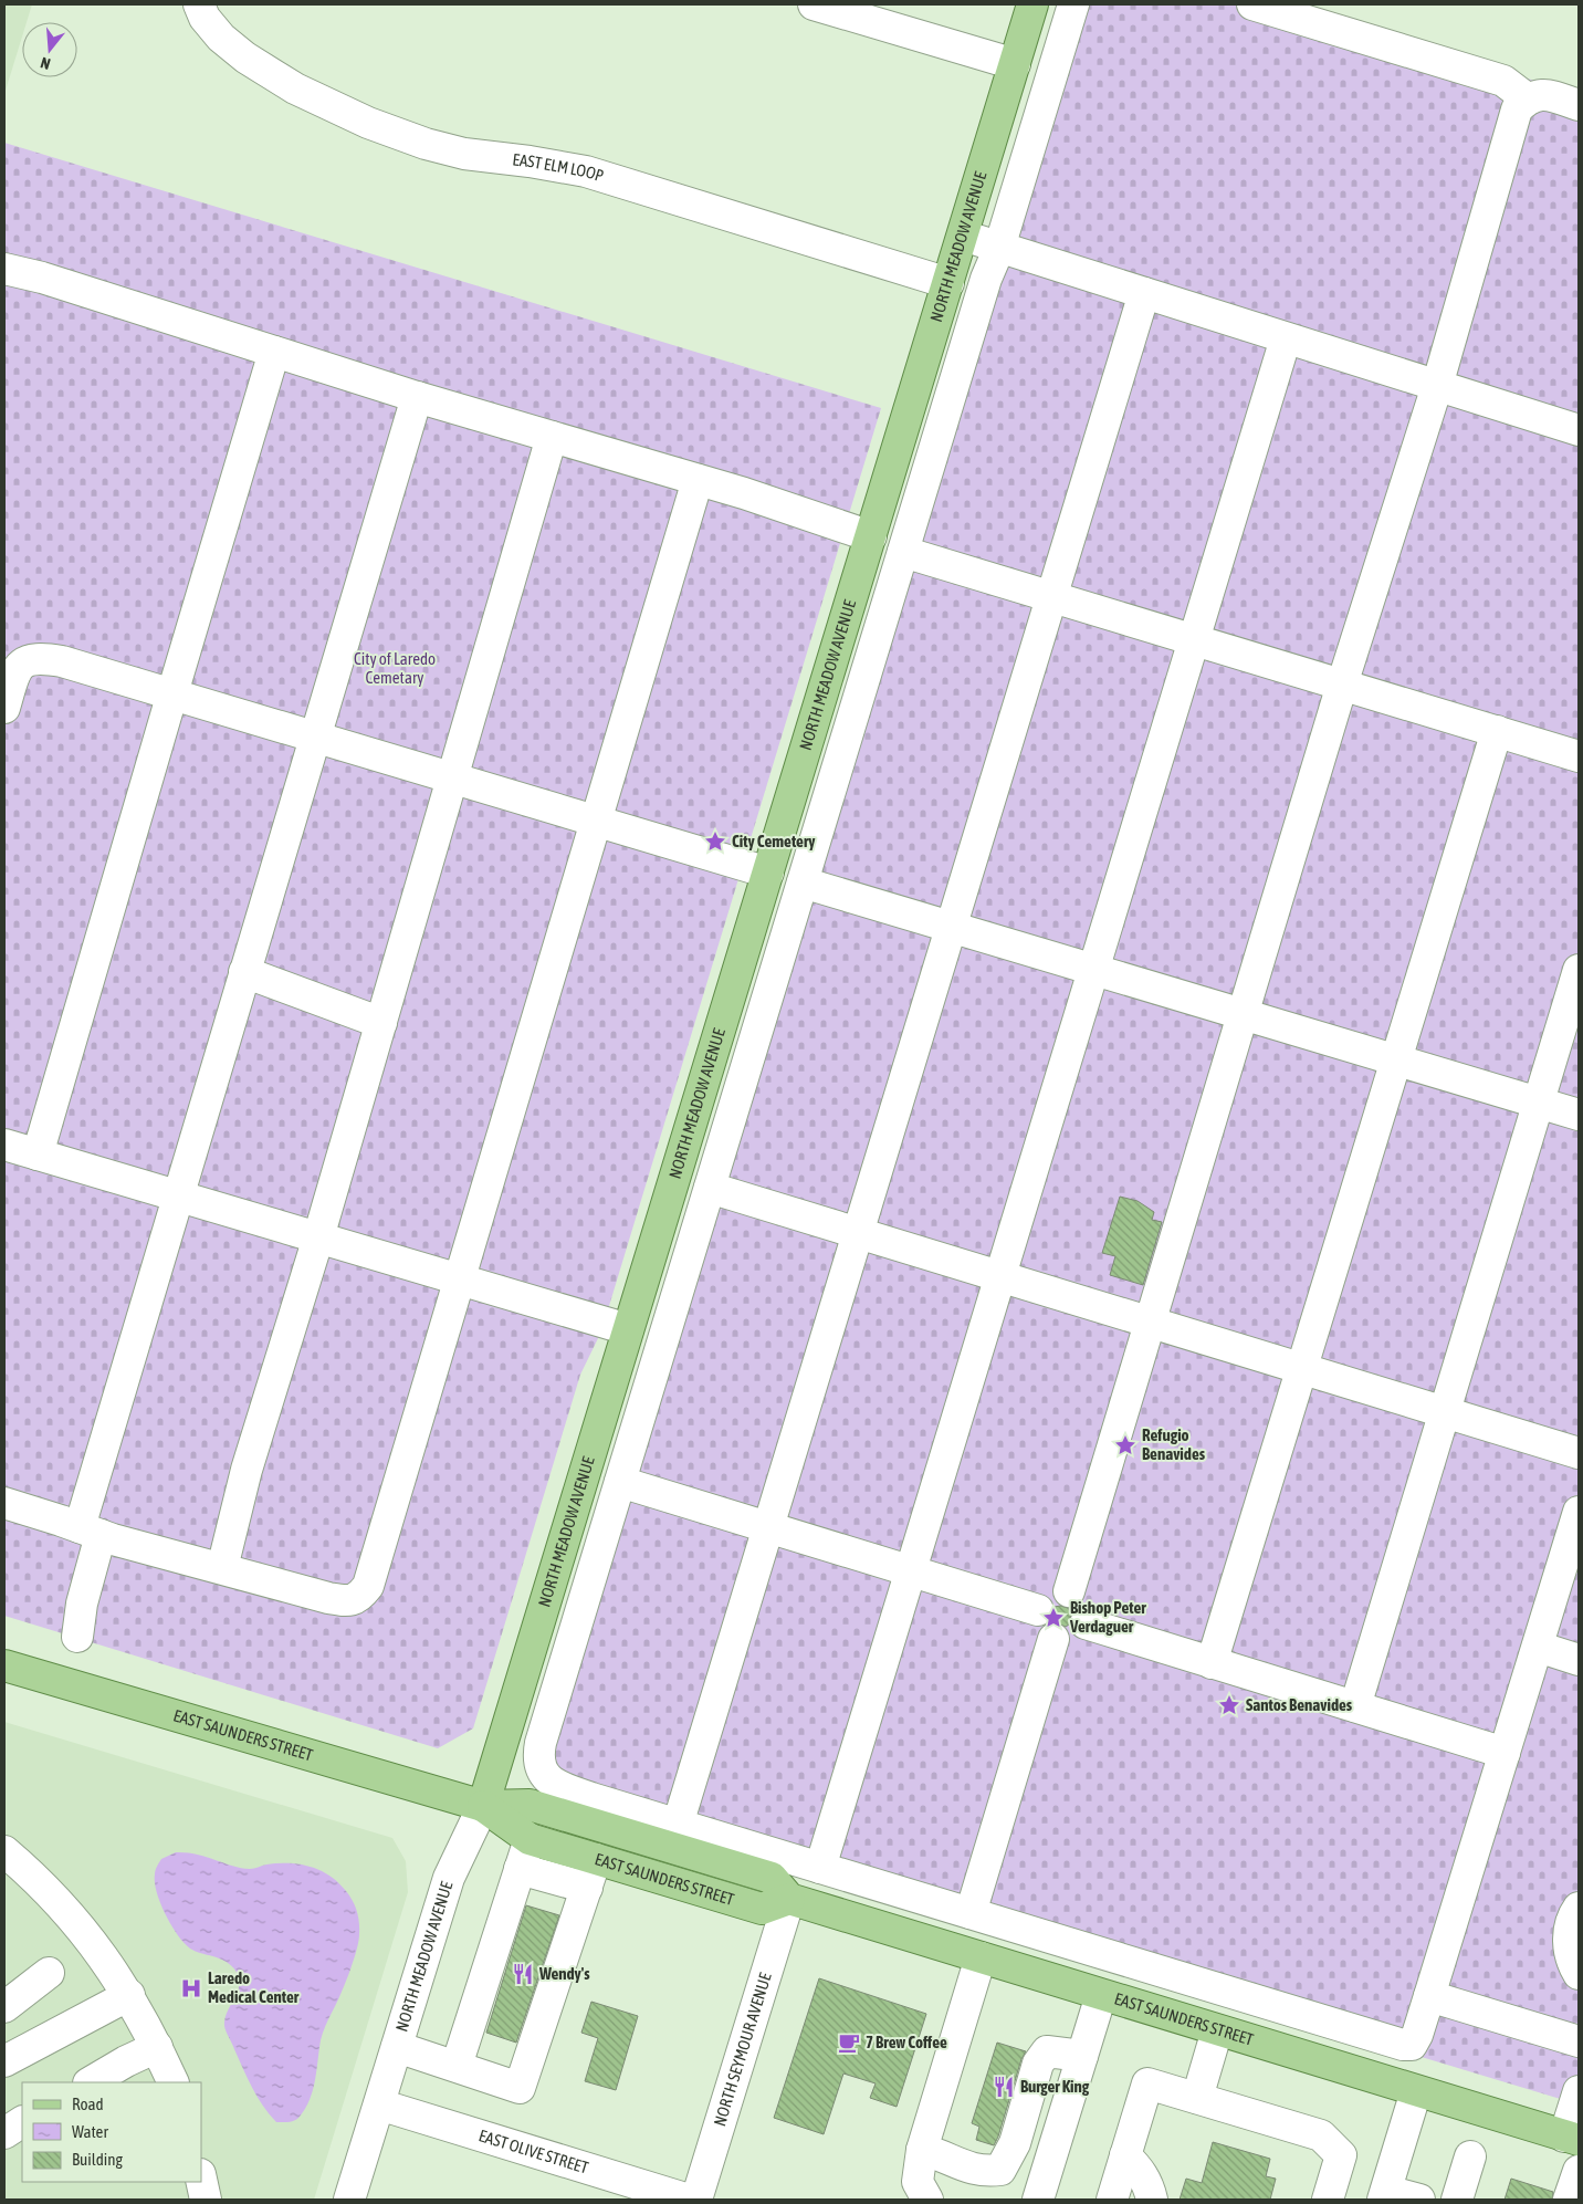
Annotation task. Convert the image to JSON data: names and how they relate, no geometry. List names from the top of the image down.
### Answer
{
  "streets": {
    "main road": ["NORTH MEADOW AVENUE", "EAST SAUNDERS STREET"],
    "street": ["EAST ELM LOOP", "NORTH SEYMOUR AVENUE", "EAST OLIVE STREET"]
  },
  "crossings": [
    ["EAST ELM LOOP", "NORTH MEADOW AVENUE"],
    ["NORTH MEADOW AVENUE", "EAST SAUNDERS STREET"],
    ["NORTH MEADOW AVENUE", "EAST OLIVE STREET"],
    ["EAST SAUNDERS STREET", "NORTH SEYMOUR AVENUE"]
  ],
  "parks": ["City of Laredo Cemetary"],
  "places": {
    "place": [
      "City Cemetery",
      "Refugio Benavides",
      "Bishop Peter Verdaguer",
      "Santos Benavides"
    ],
    "restaurant": ["Wendy's", "Burger King"],
    "hospital": ["Laredo Medical Center"],
    "cafe": ["7 Brew Coffee"]
  },
  "legend": ["Road", "Water", "Building"],
  "north": "bottom"
}
